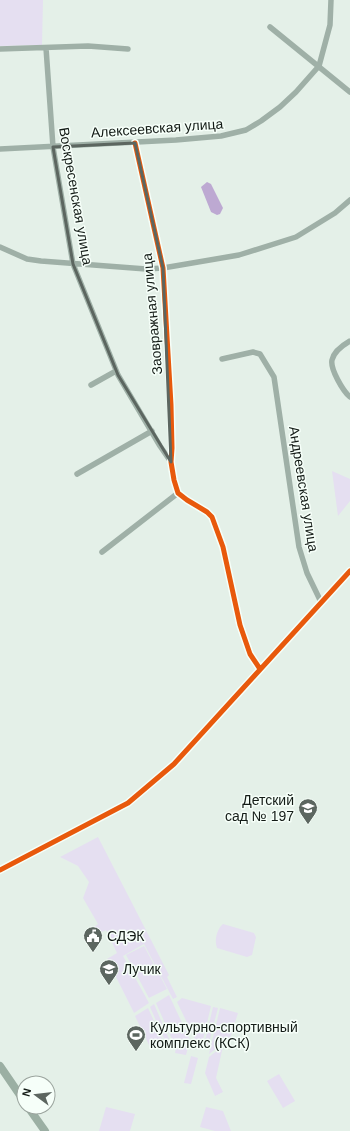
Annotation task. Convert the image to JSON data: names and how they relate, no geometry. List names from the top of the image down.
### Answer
{
  "streets": {
    "street": [
      "Алексеевская улица",
      "Воскресенская улица",
      "Заовражная улица",
      "Андреевская улица"
    ]
  },
  "crossings": [
    ["Алексеевская улица", "Воскресенская улица"],
    ["Алексеевская улица", "Заовражная улица"],
    ["Воскресенская улица", "Заовражная улица"]
  ],
  "places": {
    "school or university": ["Детский сад № 197", "Лучик"],
    "public building": ["СДЭК"],
    "sports": ["Культурно-спортивный комплекс (КСК)"]
  },
  "north": "left"
}
